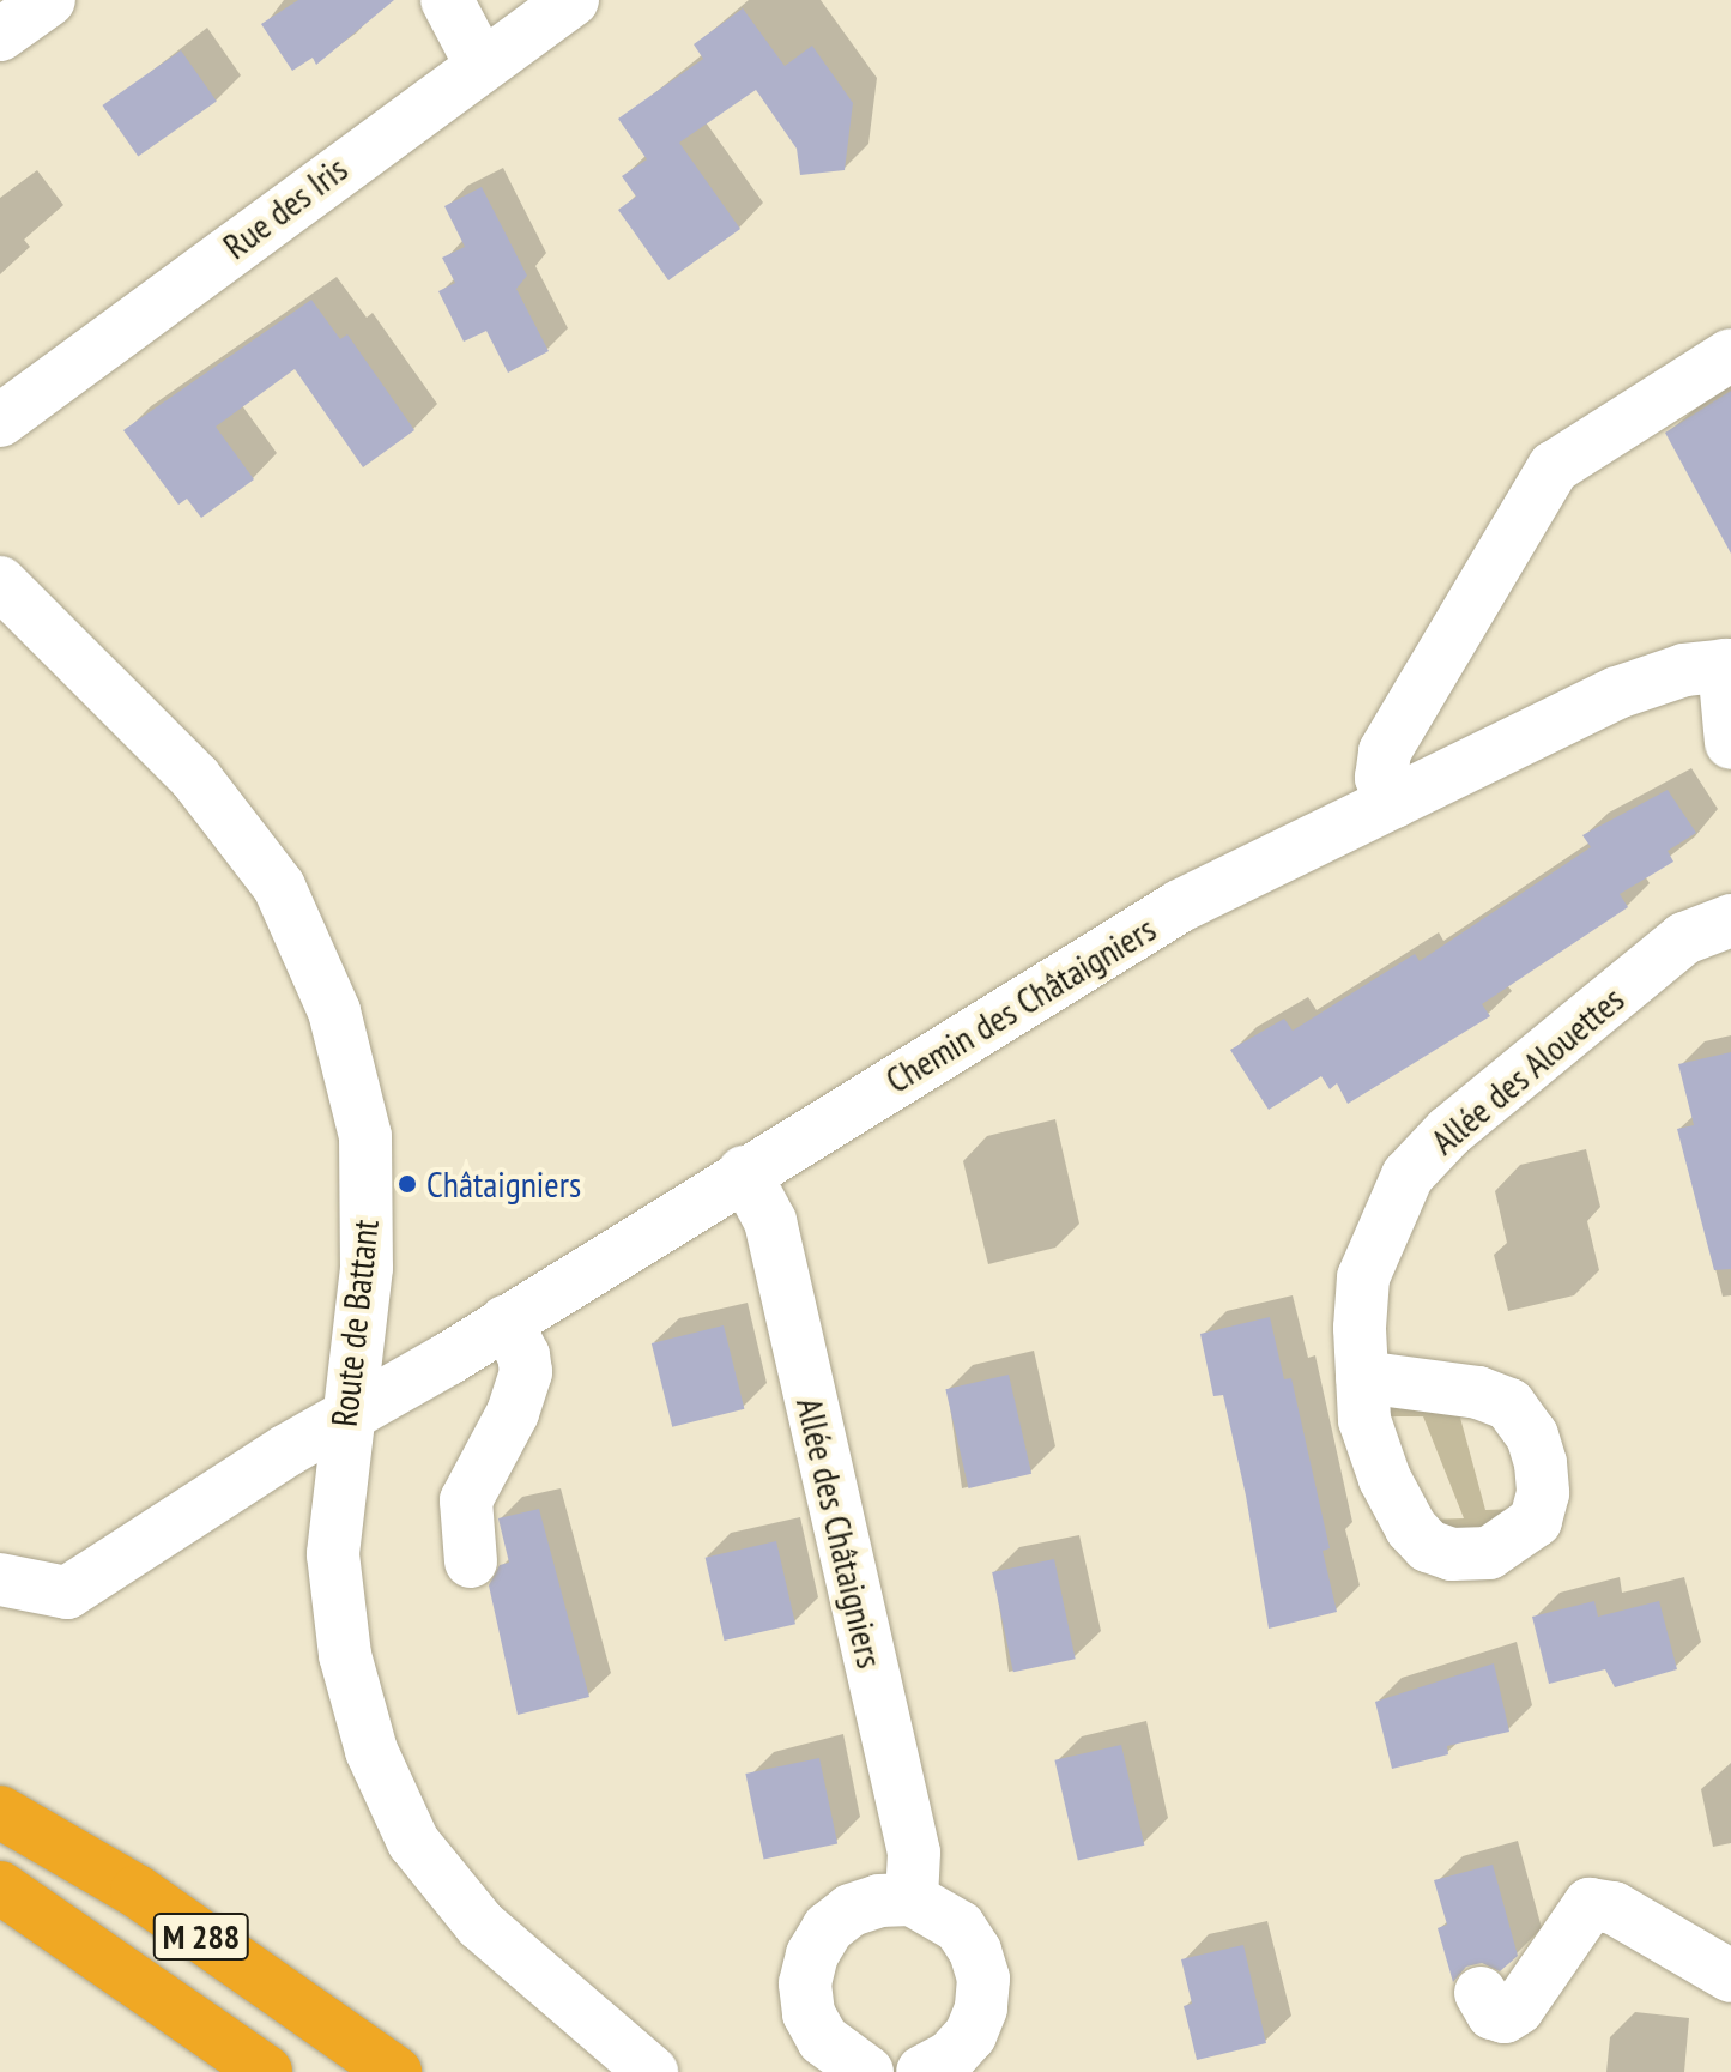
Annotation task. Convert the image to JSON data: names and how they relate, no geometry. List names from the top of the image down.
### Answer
{
  "streets": {
    "highway": ["M 288"],
    "street": [
      "Rue des Iris",
      "Chemin des Châtaigniers",
      "Allée des Alouettes",
      "Route de Battant",
      "Allée des Châtaigniers"
    ]
  },
  "crossings": [
    ["Chemin des Châtaigniers", "Route de Battant"],
    ["Chemin des Châtaigniers", "Allée des Châtaigniers"]
  ],
  "places": ["Châtaigniers"]
}
